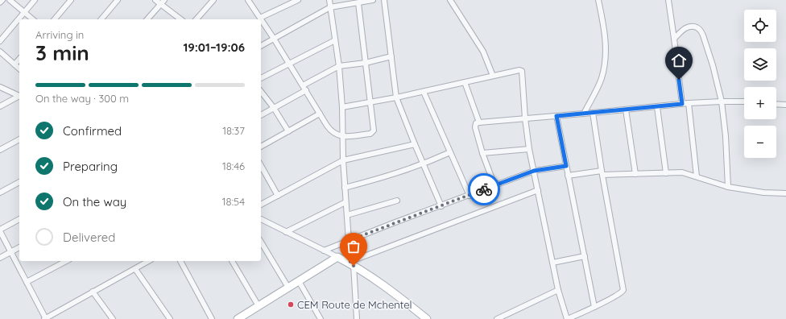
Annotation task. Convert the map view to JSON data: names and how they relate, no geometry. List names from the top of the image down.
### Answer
{
  "places": ["CEM Route de Mchentel"],
  "page": {
    "map_buttons": ["+", "−"],
    "heading": ["3 min", "Arriving in", "19:01–19:06"],
    "bar": "On the way · 300 m",
    "list": [
      ["Confirmed", "18:37"],
      ["Preparing", "18:46"],
      ["On the way", "18:54"],
      "Delivered"
    ]
  }
}
